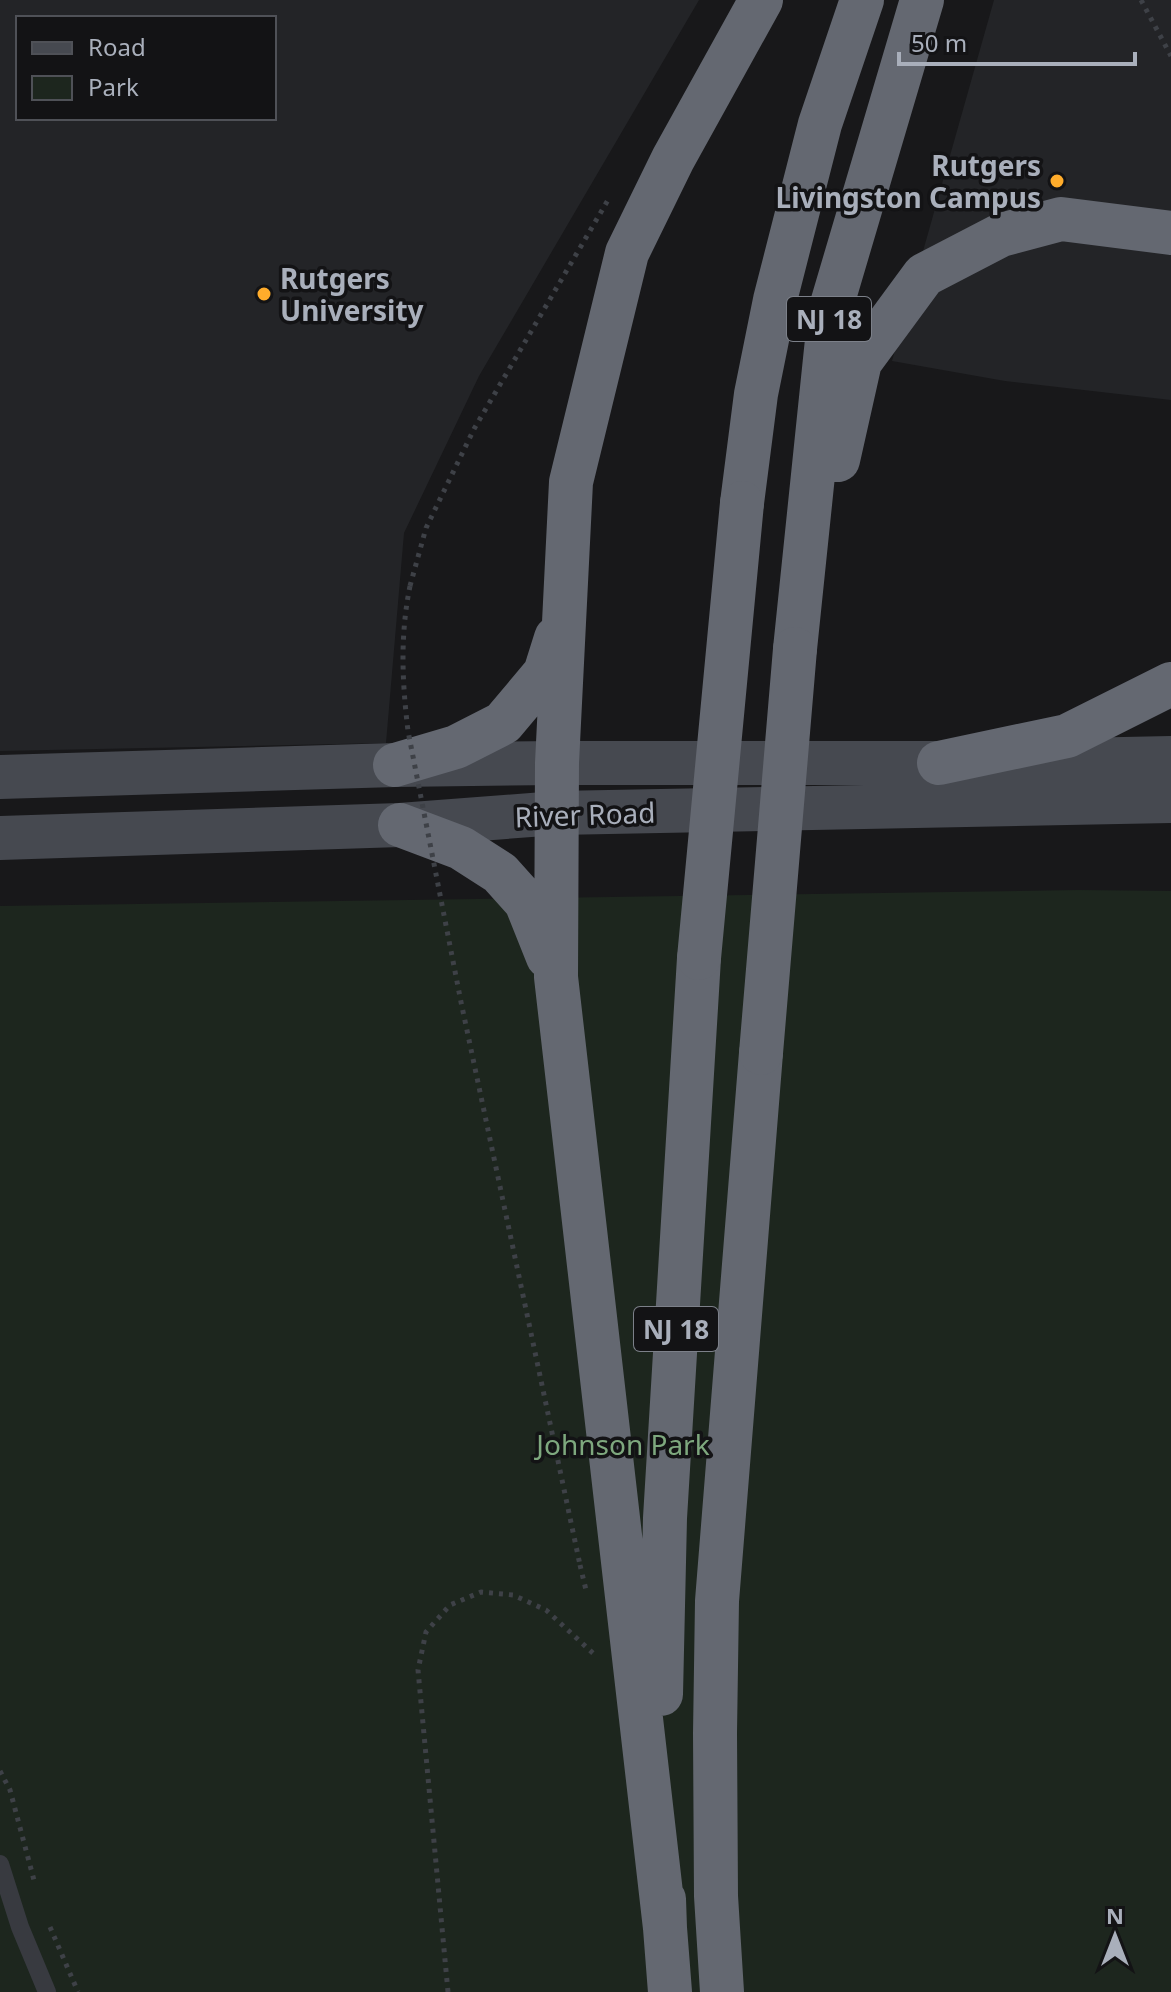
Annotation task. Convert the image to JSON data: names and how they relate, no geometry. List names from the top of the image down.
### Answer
{
  "streets": {
    "highway": ["NJ 18"],
    "main road": ["River Road"]
  },
  "parks": ["Johnson Park"],
  "places": ["Rutgers Livingston Campus", "Rutgers University"],
  "legend": ["Road", "Park"],
  "scale_bar": "50 m",
  "north": "top"
}
